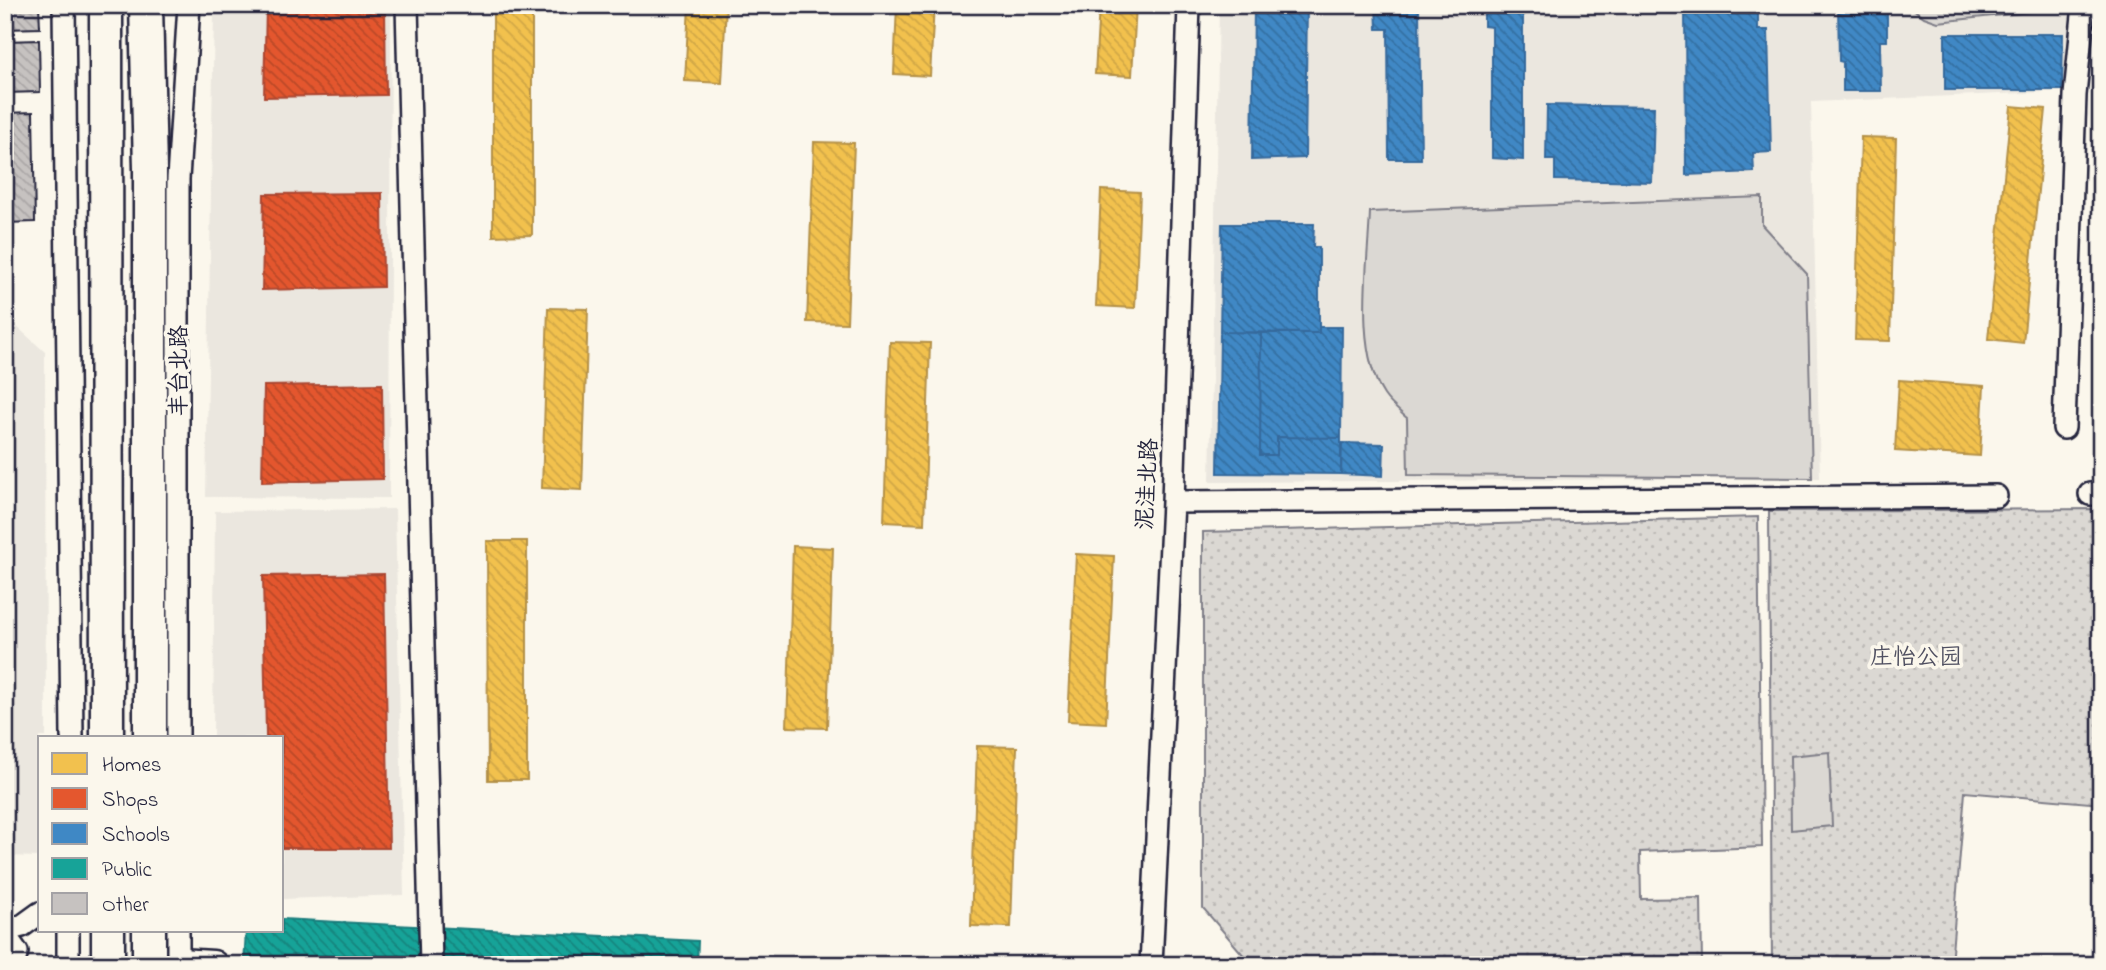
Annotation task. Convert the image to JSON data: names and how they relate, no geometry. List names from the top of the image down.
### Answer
{
  "streets": {
    "highway": ["丰台北路"],
    "street": ["泥洼北路"]
  },
  "parks": ["庄怡公园"],
  "legend": [
    "Homes",
    "Shops",
    "Schools",
    "Public",
    "Other"
  ]
}
